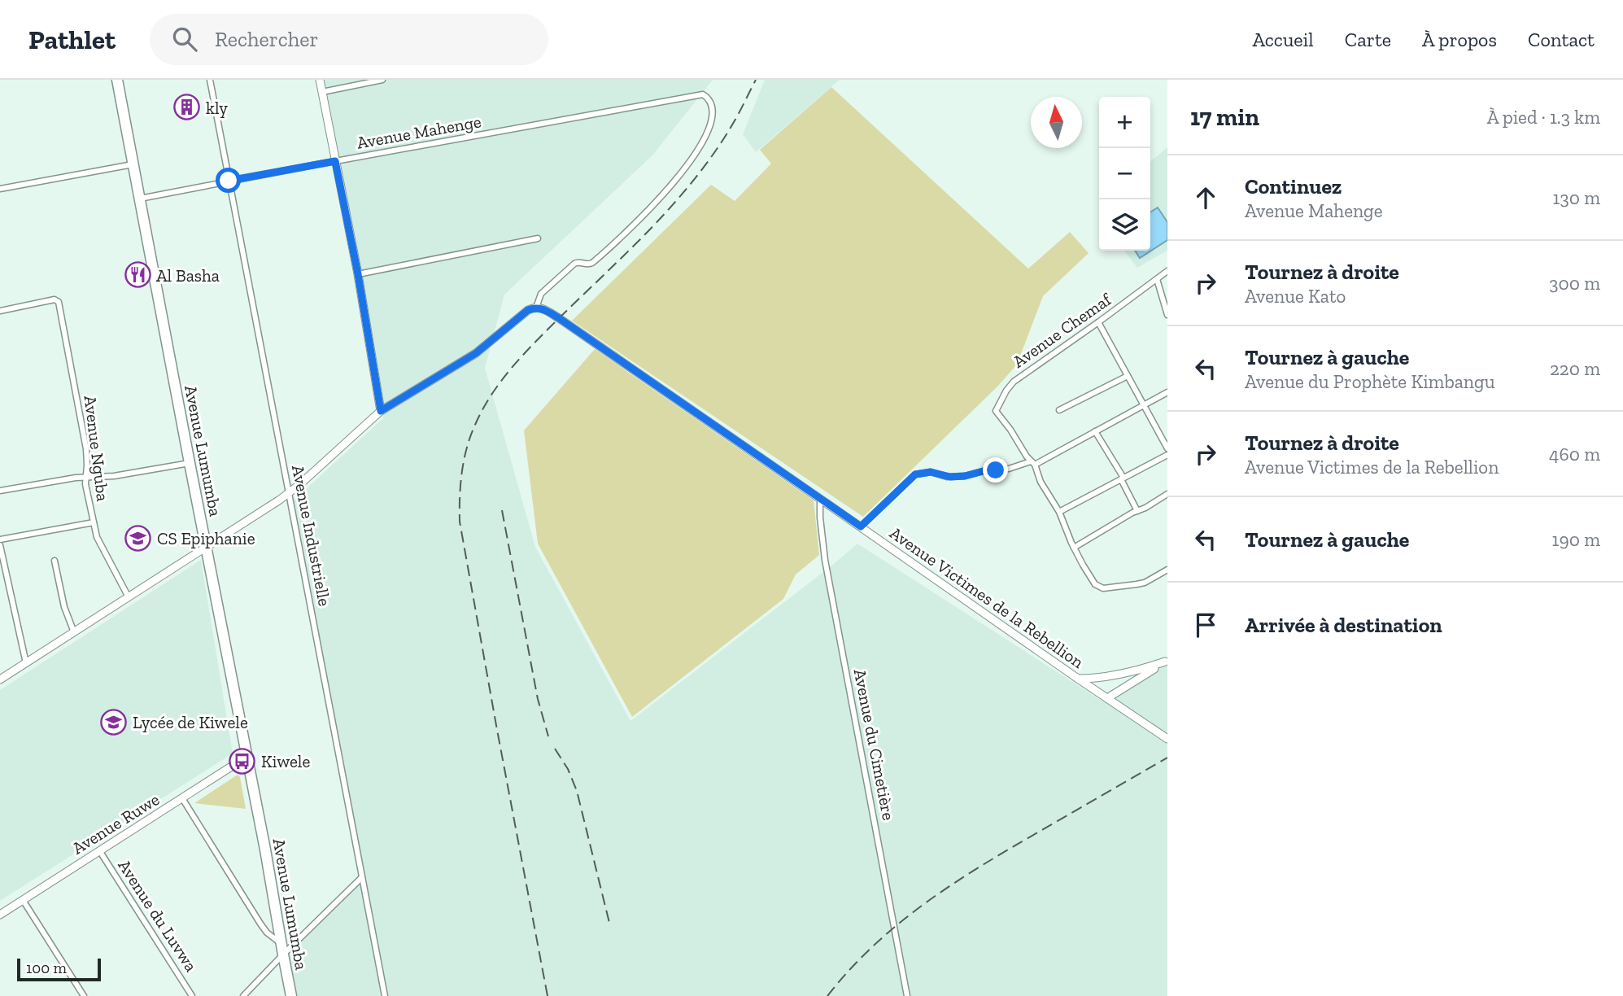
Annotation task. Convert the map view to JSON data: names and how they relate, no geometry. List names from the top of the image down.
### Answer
{
  "streets": {
    "highway": ["Avenue Lumumba"],
    "street": [
      "Avenue Mahenge",
      "Avenue Chemaf",
      "Avenue Nguba",
      "Avenue Industrielle",
      "Avenue Victimes de la Rebellion",
      "Avenue du Cimetière",
      "Avenue Ruwe",
      "Avenue du Luvwa"
    ]
  },
  "crossings": [
    ["Avenue Mahenge", "Avenue Lumumba"],
    ["Avenue Mahenge", "Avenue Industrielle"],
    ["Avenue Mahenge", "Avenue Victimes de la Rebellion"],
    ["Avenue Lumumba", "Avenue Ruwe"],
    ["Avenue Victimes de la Rebellion", "Avenue du Cimetière"],
    ["Avenue Ruwe", "Avenue du Luvwa"]
  ],
  "places": {
    "building": ["kly"],
    "restaurant": ["Al Basha"],
    "school or university": ["CS Epiphanie", "Lycée de Kiwele"],
    "bus stop": ["Kiwele"]
  },
  "scale_bar": "100 m",
  "north": "top",
  "page": {
    "header": "Pathlet",
    "search": "Rechercher",
    "nav": [
      "Accueil",
      "Carte",
      "À propos",
      "Contact"
    ],
    "heading": ["17 min", "À pied · 1.3 km"],
    "map_buttons": ["+", "−"],
    "list": [
      ["Continuez", "Avenue Mahenge", "130 m"],
      ["Tournez à droite", "Avenue Kato", "300 m"],
      ["Tournez à gauche", "Avenue du Prophète Kimbangu", "220 m"],
      ["Tournez à droite", "Avenue Victimes de la Rebellion", "460 m"],
      ["Tournez à gauche", "190 m"],
      "Arrivée à destination"
    ],
    "scale": "100 m"
  }
}
